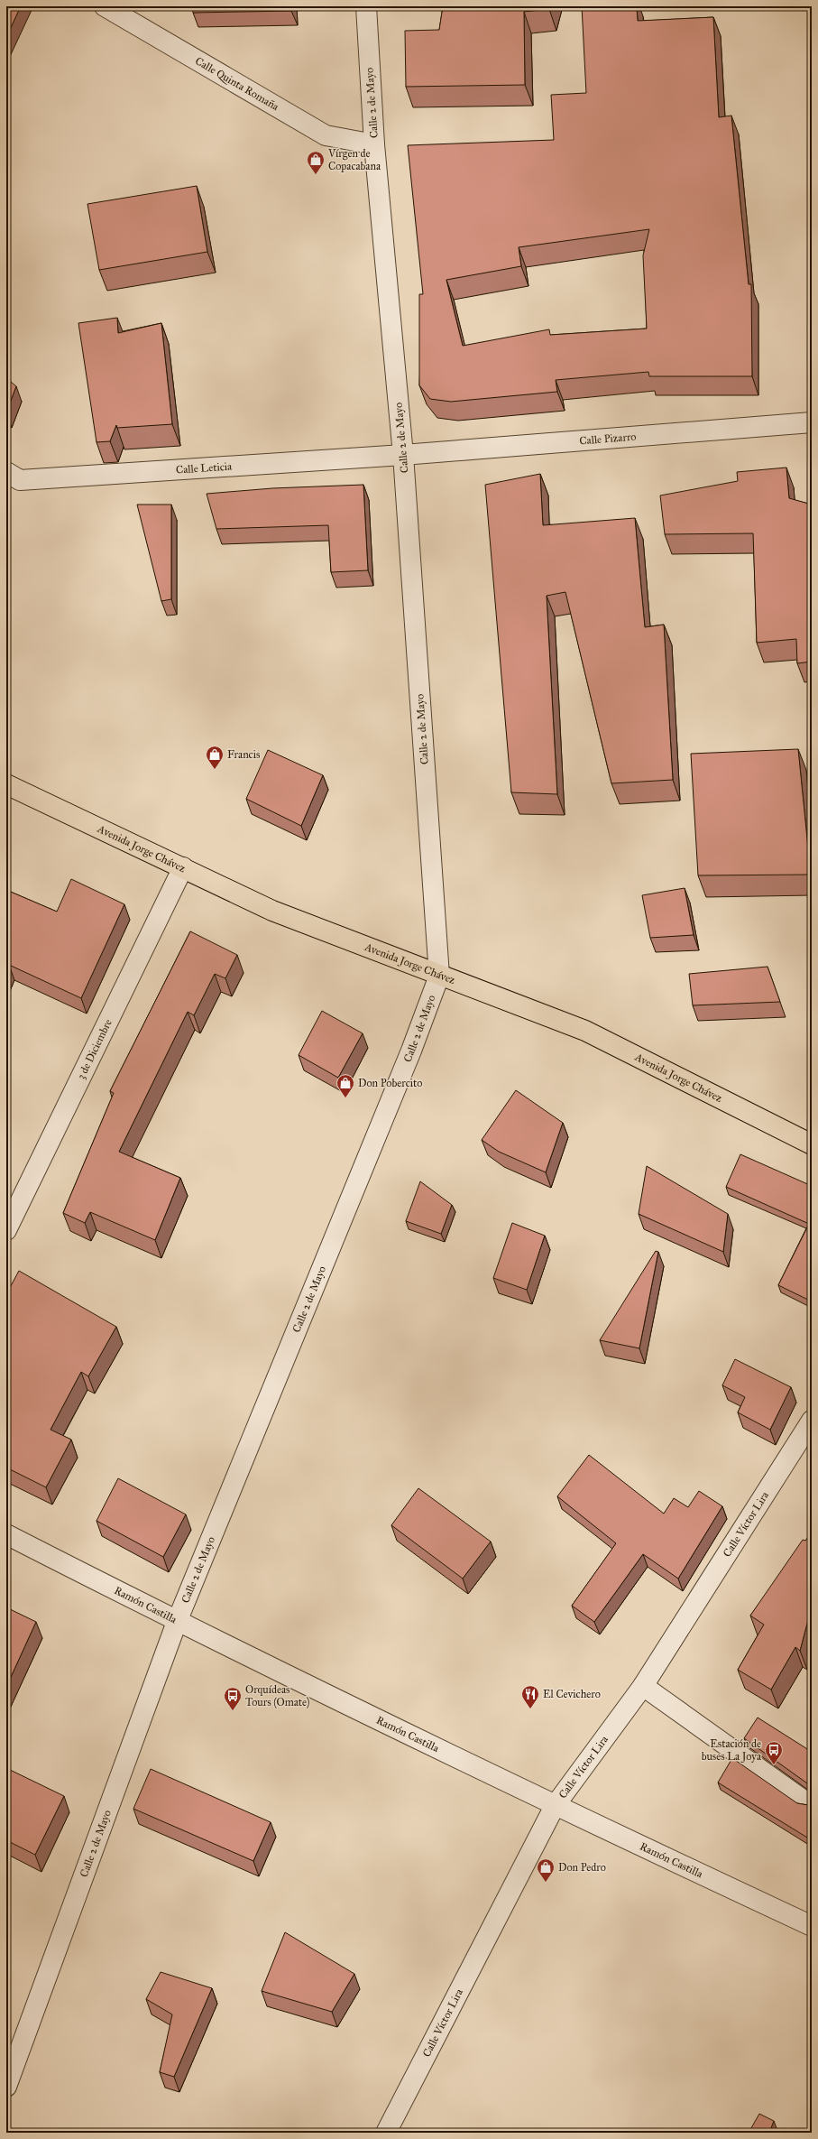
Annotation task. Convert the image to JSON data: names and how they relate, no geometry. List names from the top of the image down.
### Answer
{
  "streets": {
    "main road": ["Avenida Jorge Chávez"],
    "street": [
      "Calle Quinta Romaña",
      "Calle 2 de Mayo",
      "Calle Pizarro",
      "Calle Leticia",
      "3 de Diciembre",
      "Calle Víctor Lira",
      "Ramón Castilla"
    ]
  },
  "crossings": [
    ["Calle Quinta Romaña", "Calle 2 de Mayo"],
    ["Calle 2 de Mayo", "Calle Pizarro"],
    ["Calle 2 de Mayo", "Calle Leticia"],
    ["Calle 2 de Mayo", "Avenida Jorge Chávez"],
    ["Calle 2 de Mayo", "Ramón Castilla"],
    ["Calle Pizarro", "Calle Leticia"],
    ["Avenida Jorge Chávez", "3 de Diciembre"],
    ["Calle Víctor Lira", "Ramón Castilla"]
  ],
  "places": {
    "shop": [
      "Vírgen de Copacabana",
      "Francis",
      "Don Pobercito",
      "Don Pedro"
    ],
    "restaurant": ["El Cevichero"],
    "bus stop": ["Orquídeas Tours (Omate)", "Estación de buses La Joya"]
  }
}
